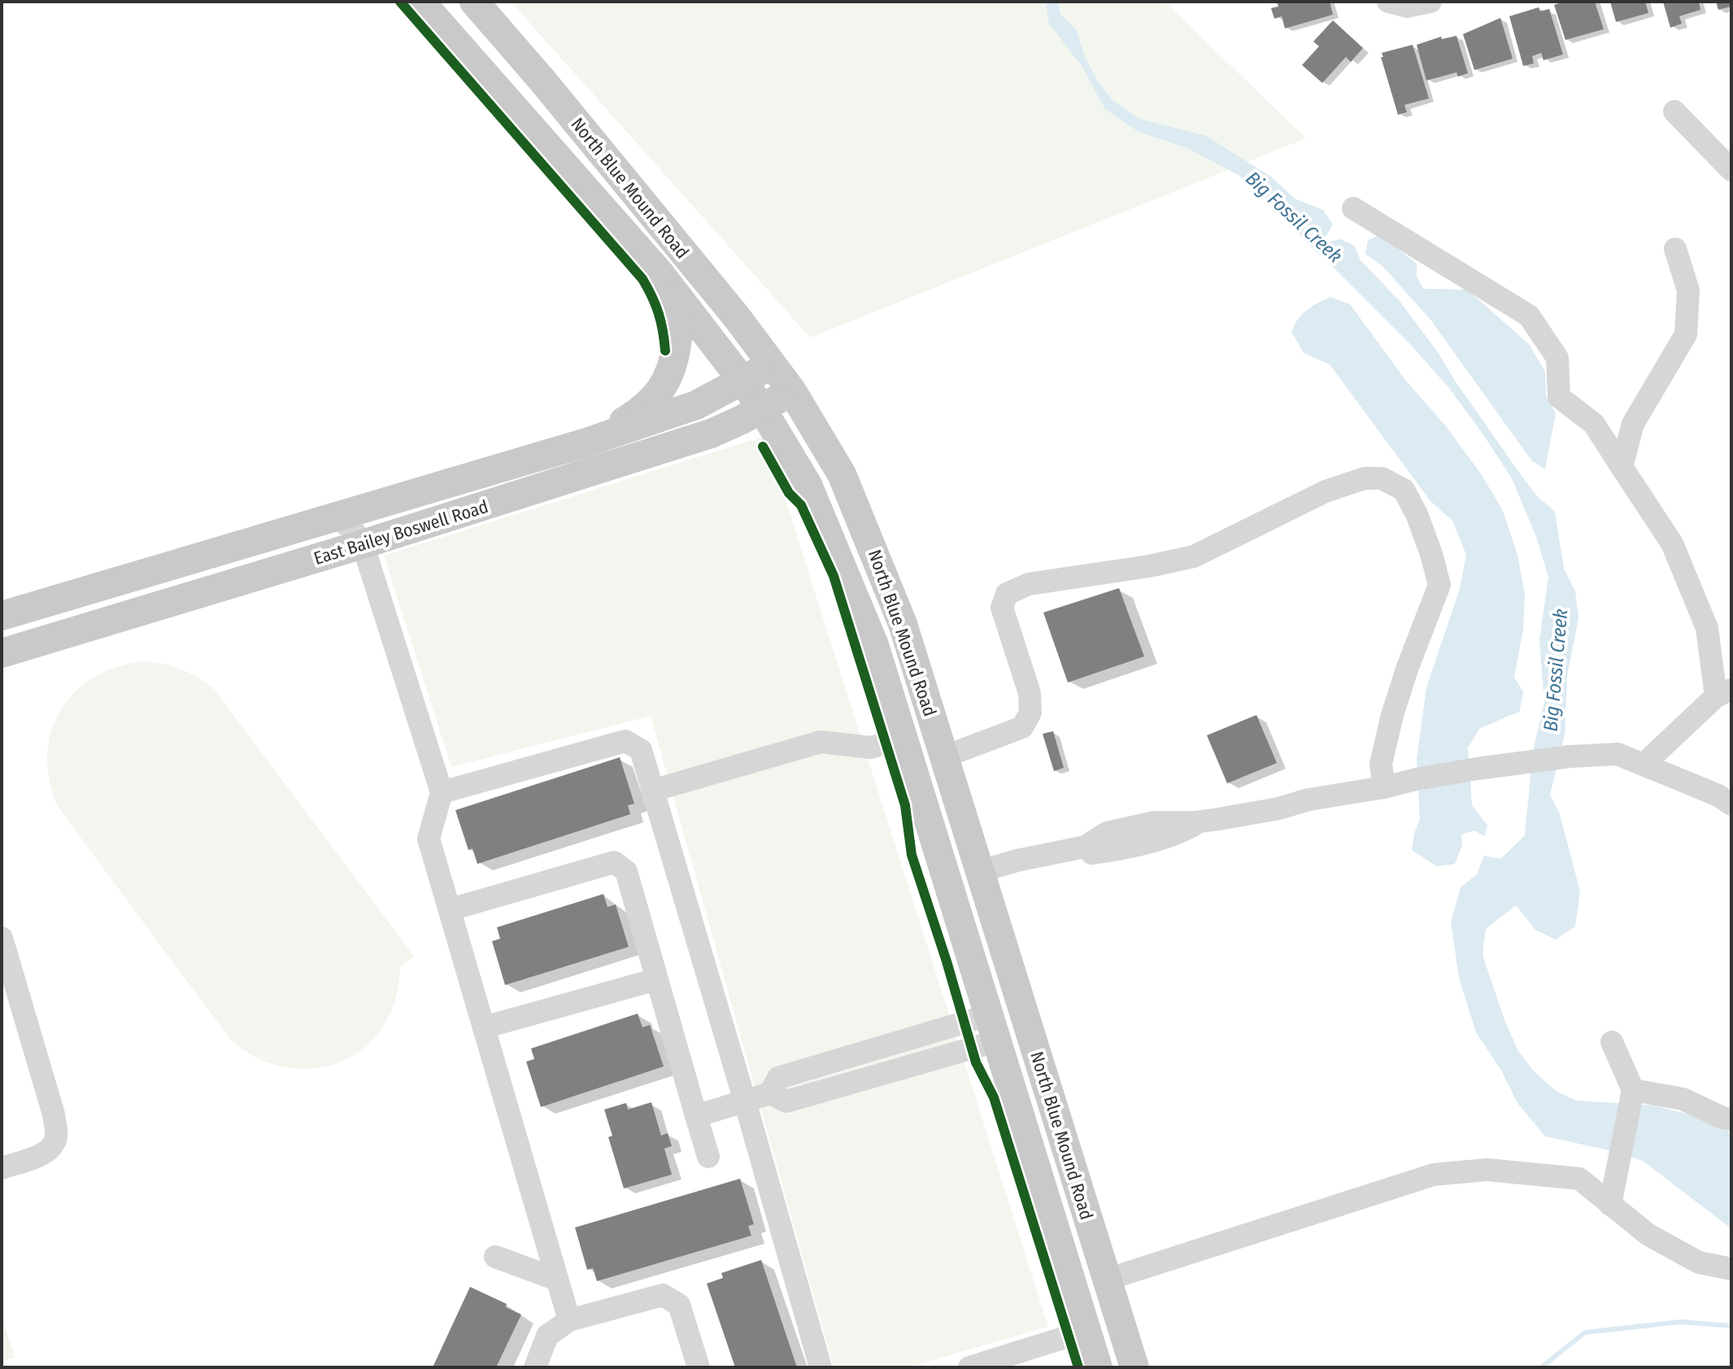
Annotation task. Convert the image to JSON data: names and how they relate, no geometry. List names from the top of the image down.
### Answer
{
  "streets": {
    "main road": ["North Blue Mound Road", "East Bailey Boswell Road"]
  },
  "crossings": [
    ["North Blue Mound Road", "East Bailey Boswell Road"]
  ],
  "water": ["Big Fossil Creek"]
}
